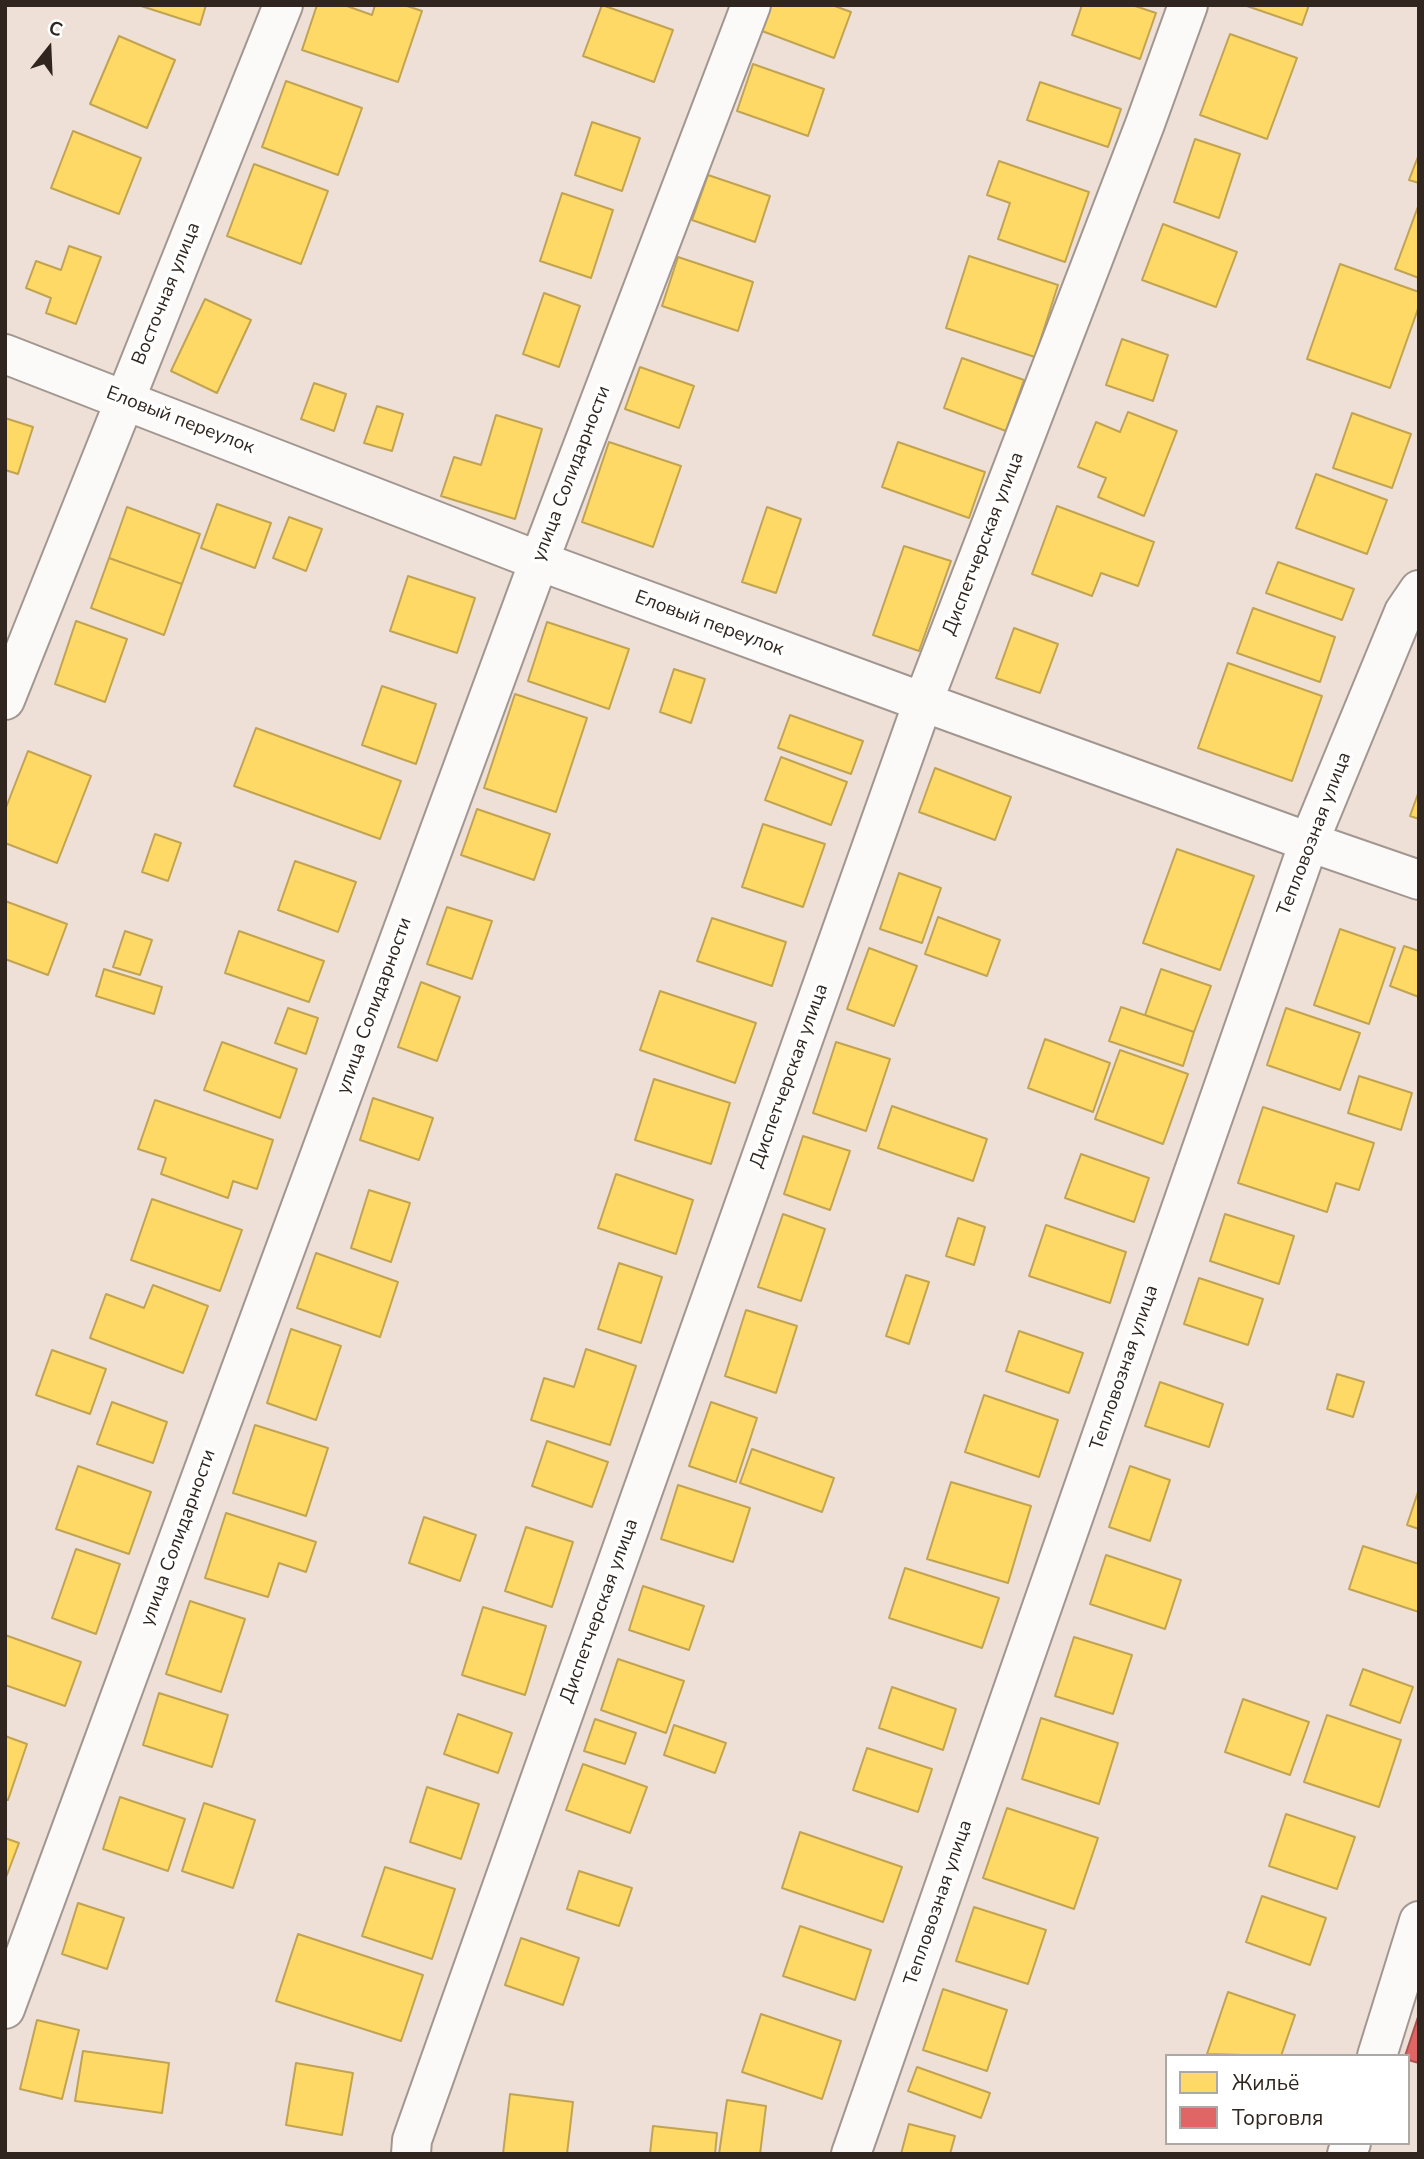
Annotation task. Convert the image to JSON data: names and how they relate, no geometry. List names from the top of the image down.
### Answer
{
  "streets": {
    "street": [
      "Восточная улица",
      "Еловый переулок",
      "улица Солидарности",
      "Диспетчерская улица",
      "Тепловозная улица"
    ]
  },
  "crossings": [
    ["Восточная улица", "Еловый переулок"],
    ["Еловый переулок", "улица Солидарности"],
    ["Еловый переулок", "Диспетчерская улица"],
    ["Еловый переулок", "Тепловозная улица"]
  ],
  "legend": ["Жильё", "Торговля"],
  "north": "top"
}
